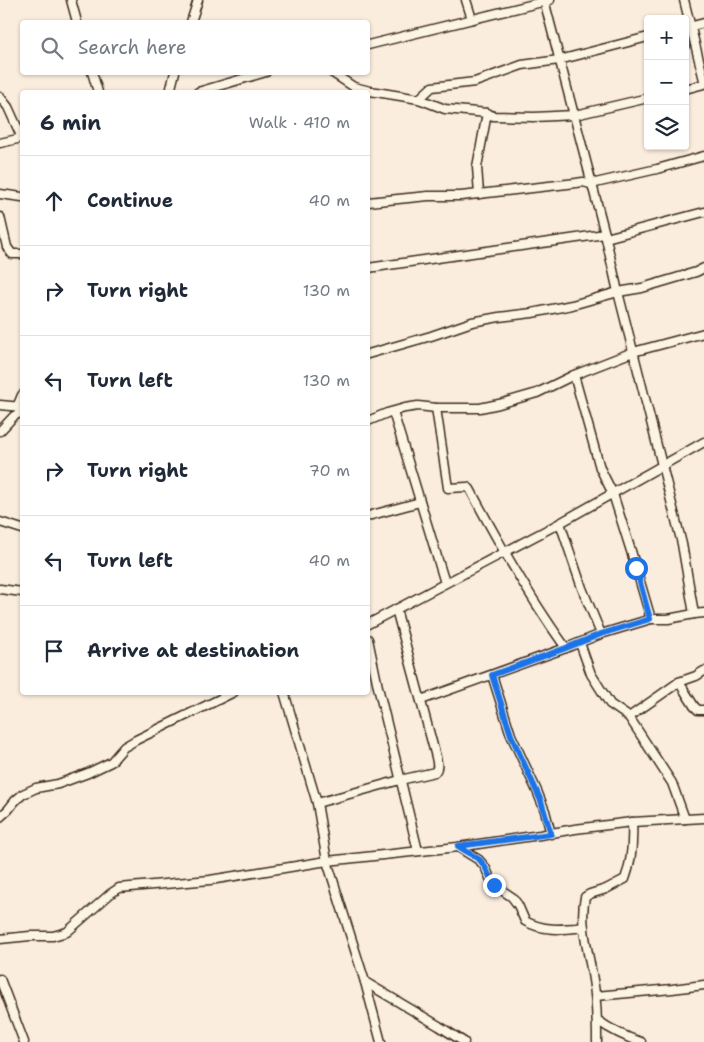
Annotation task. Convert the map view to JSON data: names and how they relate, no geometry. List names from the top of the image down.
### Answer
{
  "page": {
    "map_buttons": ["+", "−"],
    "search": "Search here",
    "heading": ["6 min", "Walk · 410 m"],
    "list": [
      ["Continue", "40 m"],
      ["Turn right", "130 m"],
      ["Turn left", "130 m"],
      ["Turn right", "70 m"],
      ["Turn left", "40 m"],
      "Arrive at destination"
    ]
  }
}
